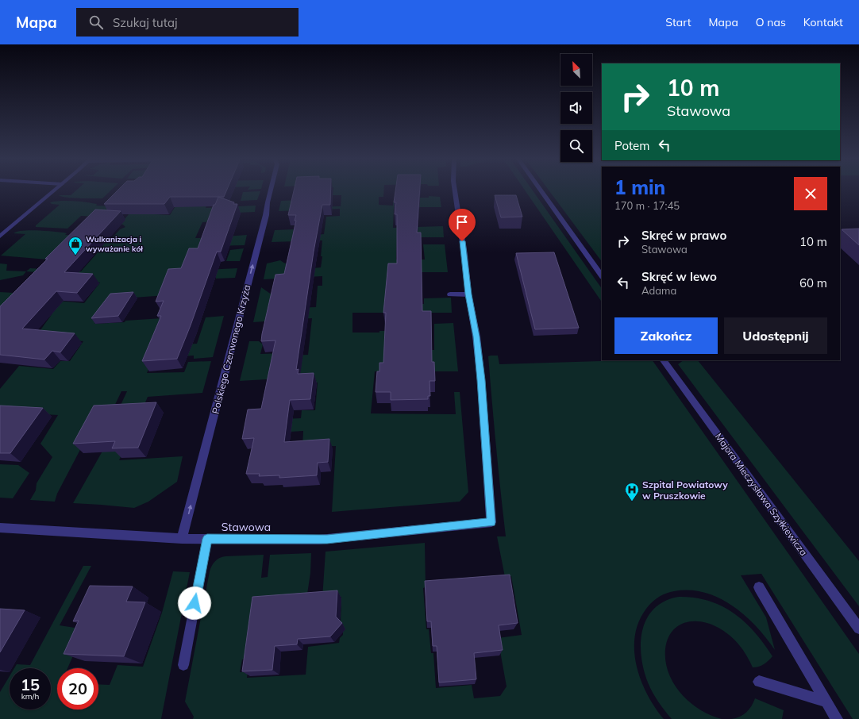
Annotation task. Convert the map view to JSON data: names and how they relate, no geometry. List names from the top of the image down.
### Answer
{
  "streets": {
    "street": ["Polskiego Czerwonego Krzyża", "Majora Mieczysława Szyłkiewicza", "Stawowa"]
  },
  "crossings": [
    ["Polskiego Czerwonego Krzyża", "Stawowa"]
  ],
  "one_way": ["Polskiego Czerwonego Krzyża"],
  "places": {
    "shop": ["Wulkanizacja i wyważanie kół"],
    "hospital": ["Szpital Powiatowy w Pruszkowie"]
  },
  "north": "top left",
  "page": {
    "header": "Mapa",
    "search": "Szukaj tutaj",
    "nav": [
      "Start",
      "Mapa",
      "O nas",
      "Kontakt"
    ],
    "turn": ["10 m", "Stawowa"],
    "then": "Potem",
    "heading": ["1 min", "170 m · 17:45"],
    "list": [
      {
        "name": "Skręć w prawo",
        "note": "Stawowa",
        "value": "10 m"
      },
      {
        "name": "Skręć w lewo",
        "note": "Adama",
        "value": "60 m"
      }
    ],
    "buttons": ["Zakończ", "Udostępnij"],
    "speed": "15 km/h",
    "limit": "20"
  }
}
